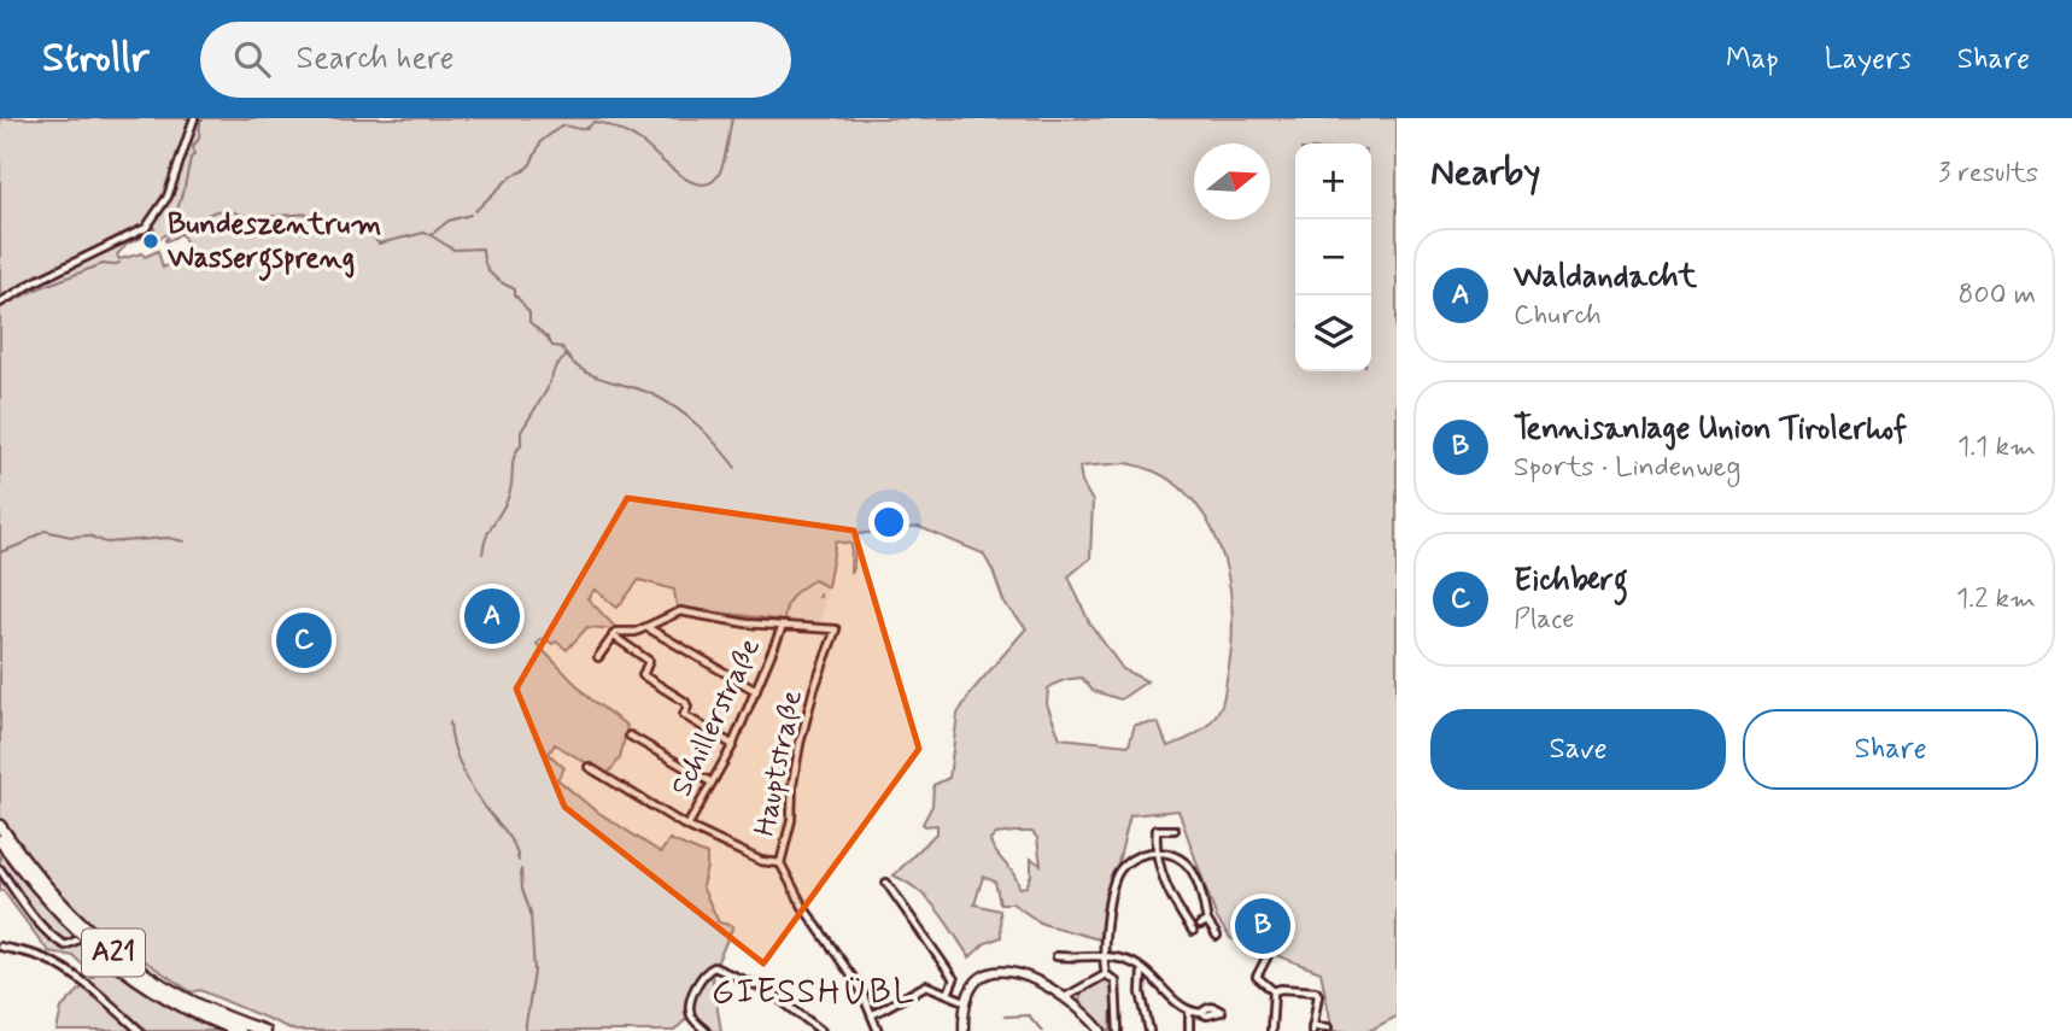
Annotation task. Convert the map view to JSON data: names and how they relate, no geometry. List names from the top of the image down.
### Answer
{
  "streets": {
    "highway": ["A21"],
    "street": ["Schillerstraße", "Hauptstraße"]
  },
  "crossings": [
    ["Schillerstraße", "Hauptstraße"]
  ],
  "districts": ["GIESSHÜBL"],
  "places": ["Bundeszentrum Wassergspreng"],
  "north": "right",
  "page": {
    "header": "Strollr",
    "search": "Search here",
    "nav": ["Map", "Layers", "Share"],
    "heading": ["Nearby", "3 results"],
    "map_buttons": ["+", "−"],
    "list": [
      {
        "mark": "A",
        "name": "Waldandacht",
        "note": "Church",
        "value": "800 m"
      },
      {
        "mark": "B",
        "name": "Tennisanlage Union Tirolerhof",
        "note": "Sports · Lindenweg",
        "value": "1.1 km"
      },
      {
        "mark": "C",
        "name": "Eichberg",
        "note": "Place",
        "value": "1.2 km"
      }
    ],
    "pins": ["A", "C", "B"],
    "buttons": ["Save", "Share"]
  }
}
